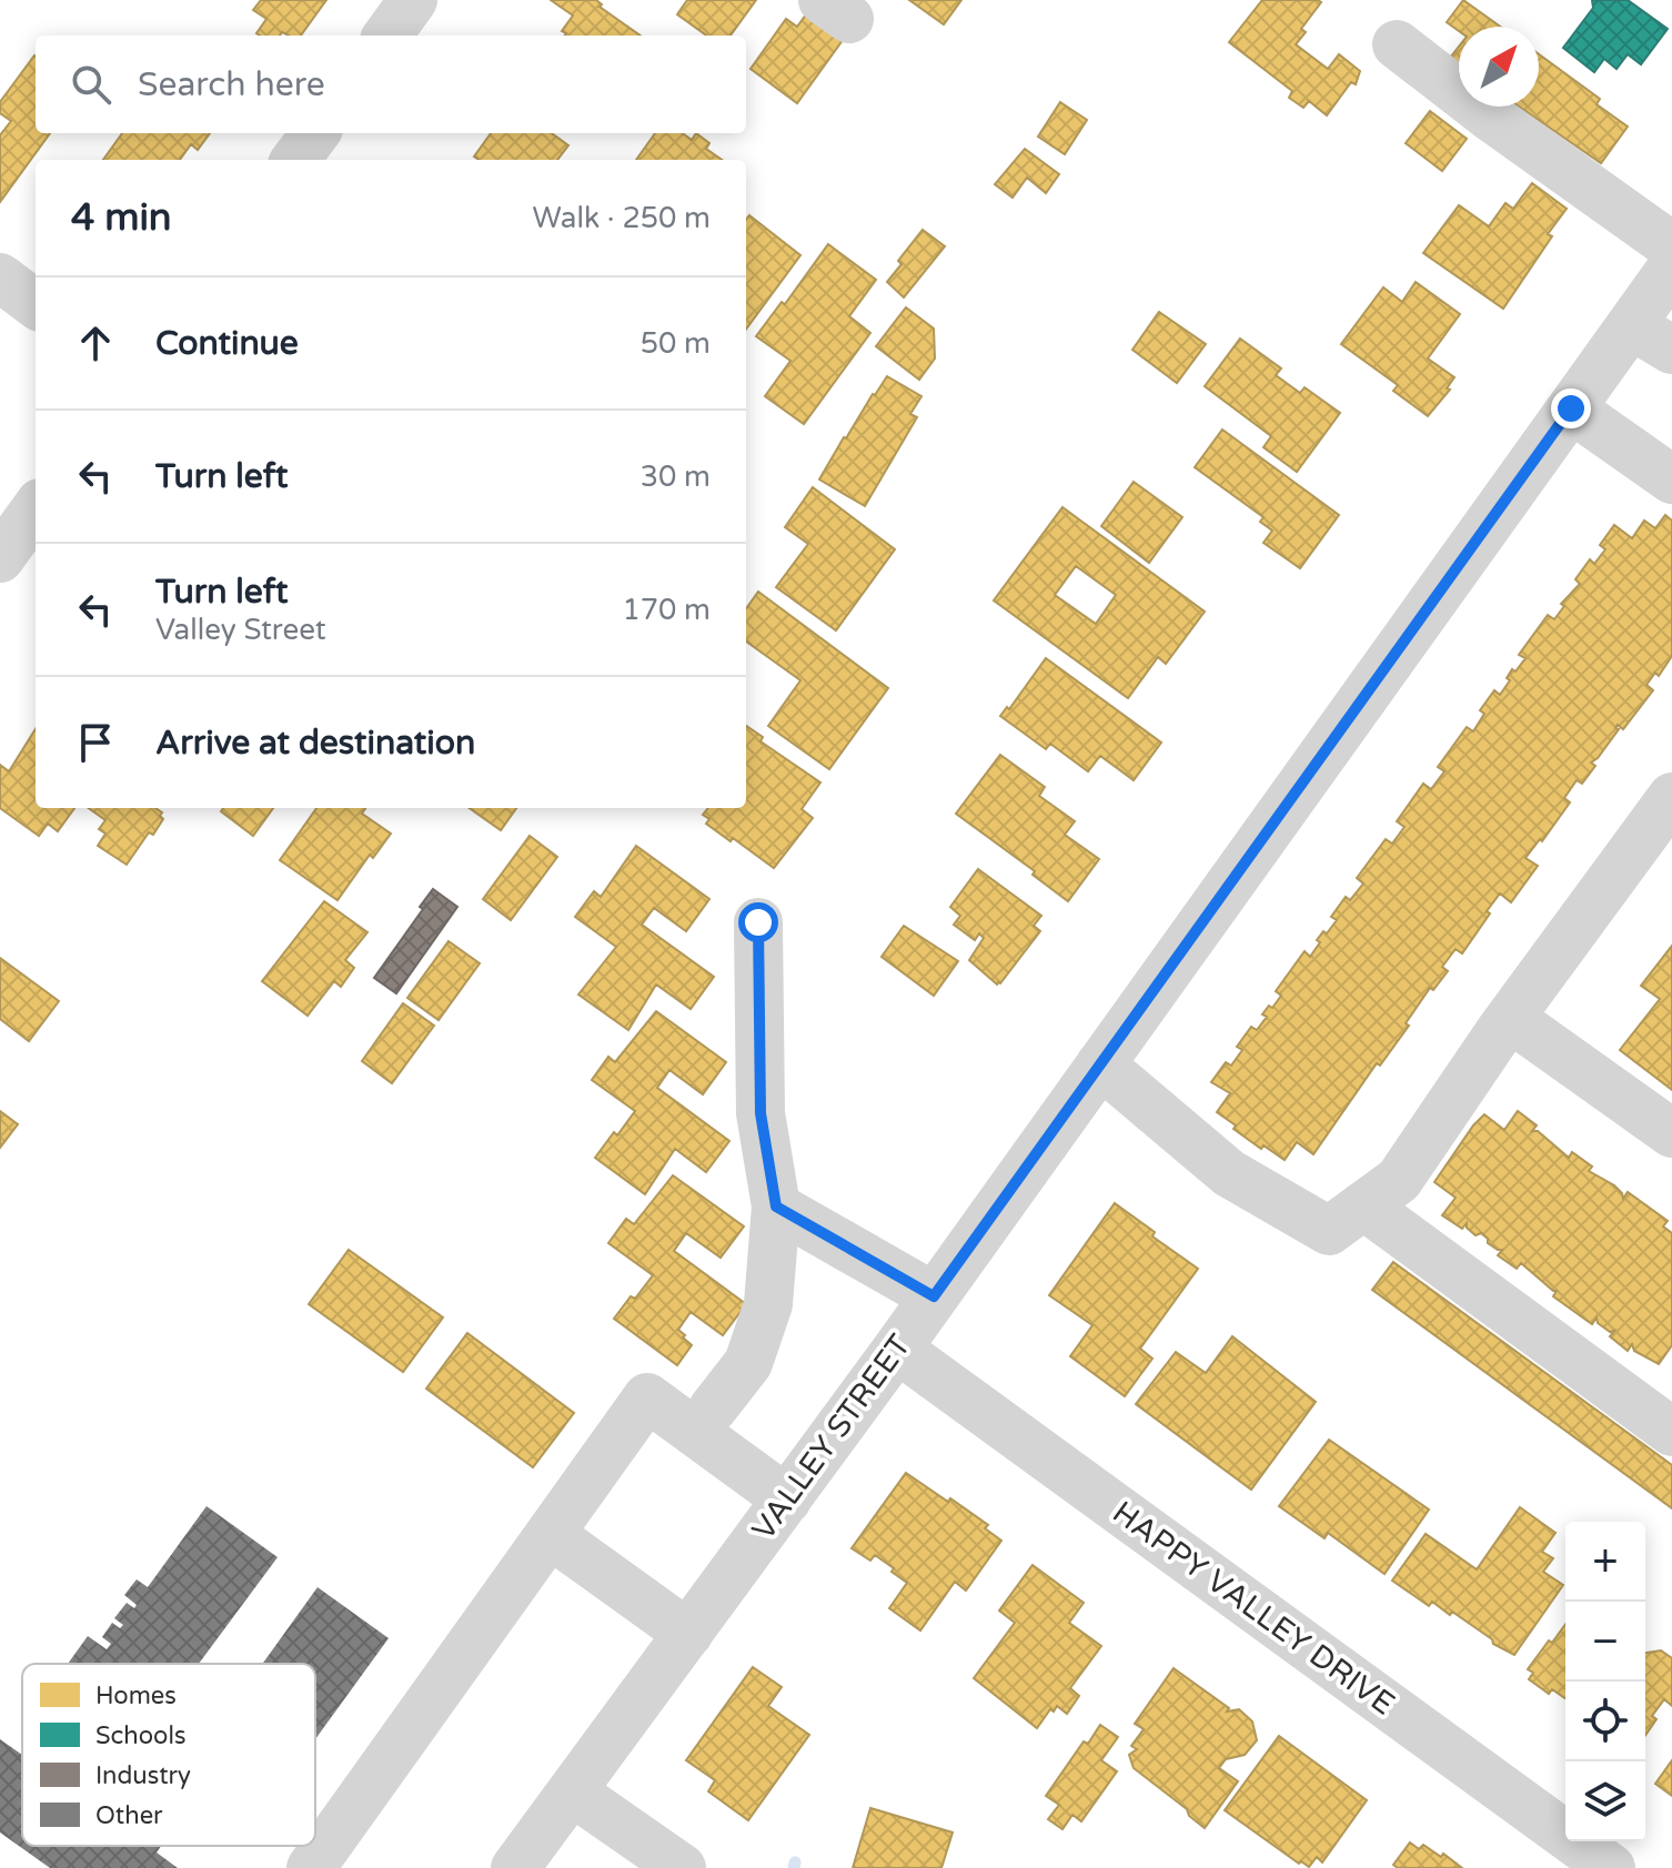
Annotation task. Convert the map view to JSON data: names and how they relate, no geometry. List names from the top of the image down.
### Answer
{
  "streets": {
    "street": ["VALLEY STREET", "HAPPY VALLEY DRIVE"]
  },
  "crossings": [
    ["VALLEY STREET", "HAPPY VALLEY DRIVE"]
  ],
  "legend": [
    "Homes",
    "Schools",
    "Industry",
    "Other"
  ],
  "north": "top right",
  "page": {
    "search": "Search here",
    "heading": ["4 min", "Walk · 250 m"],
    "list": [
      ["Continue", "50 m"],
      ["Turn left", "30 m"],
      ["Turn left", "Valley Street", "170 m"],
      "Arrive at destination"
    ],
    "map_buttons": ["+", "−"]
  }
}
